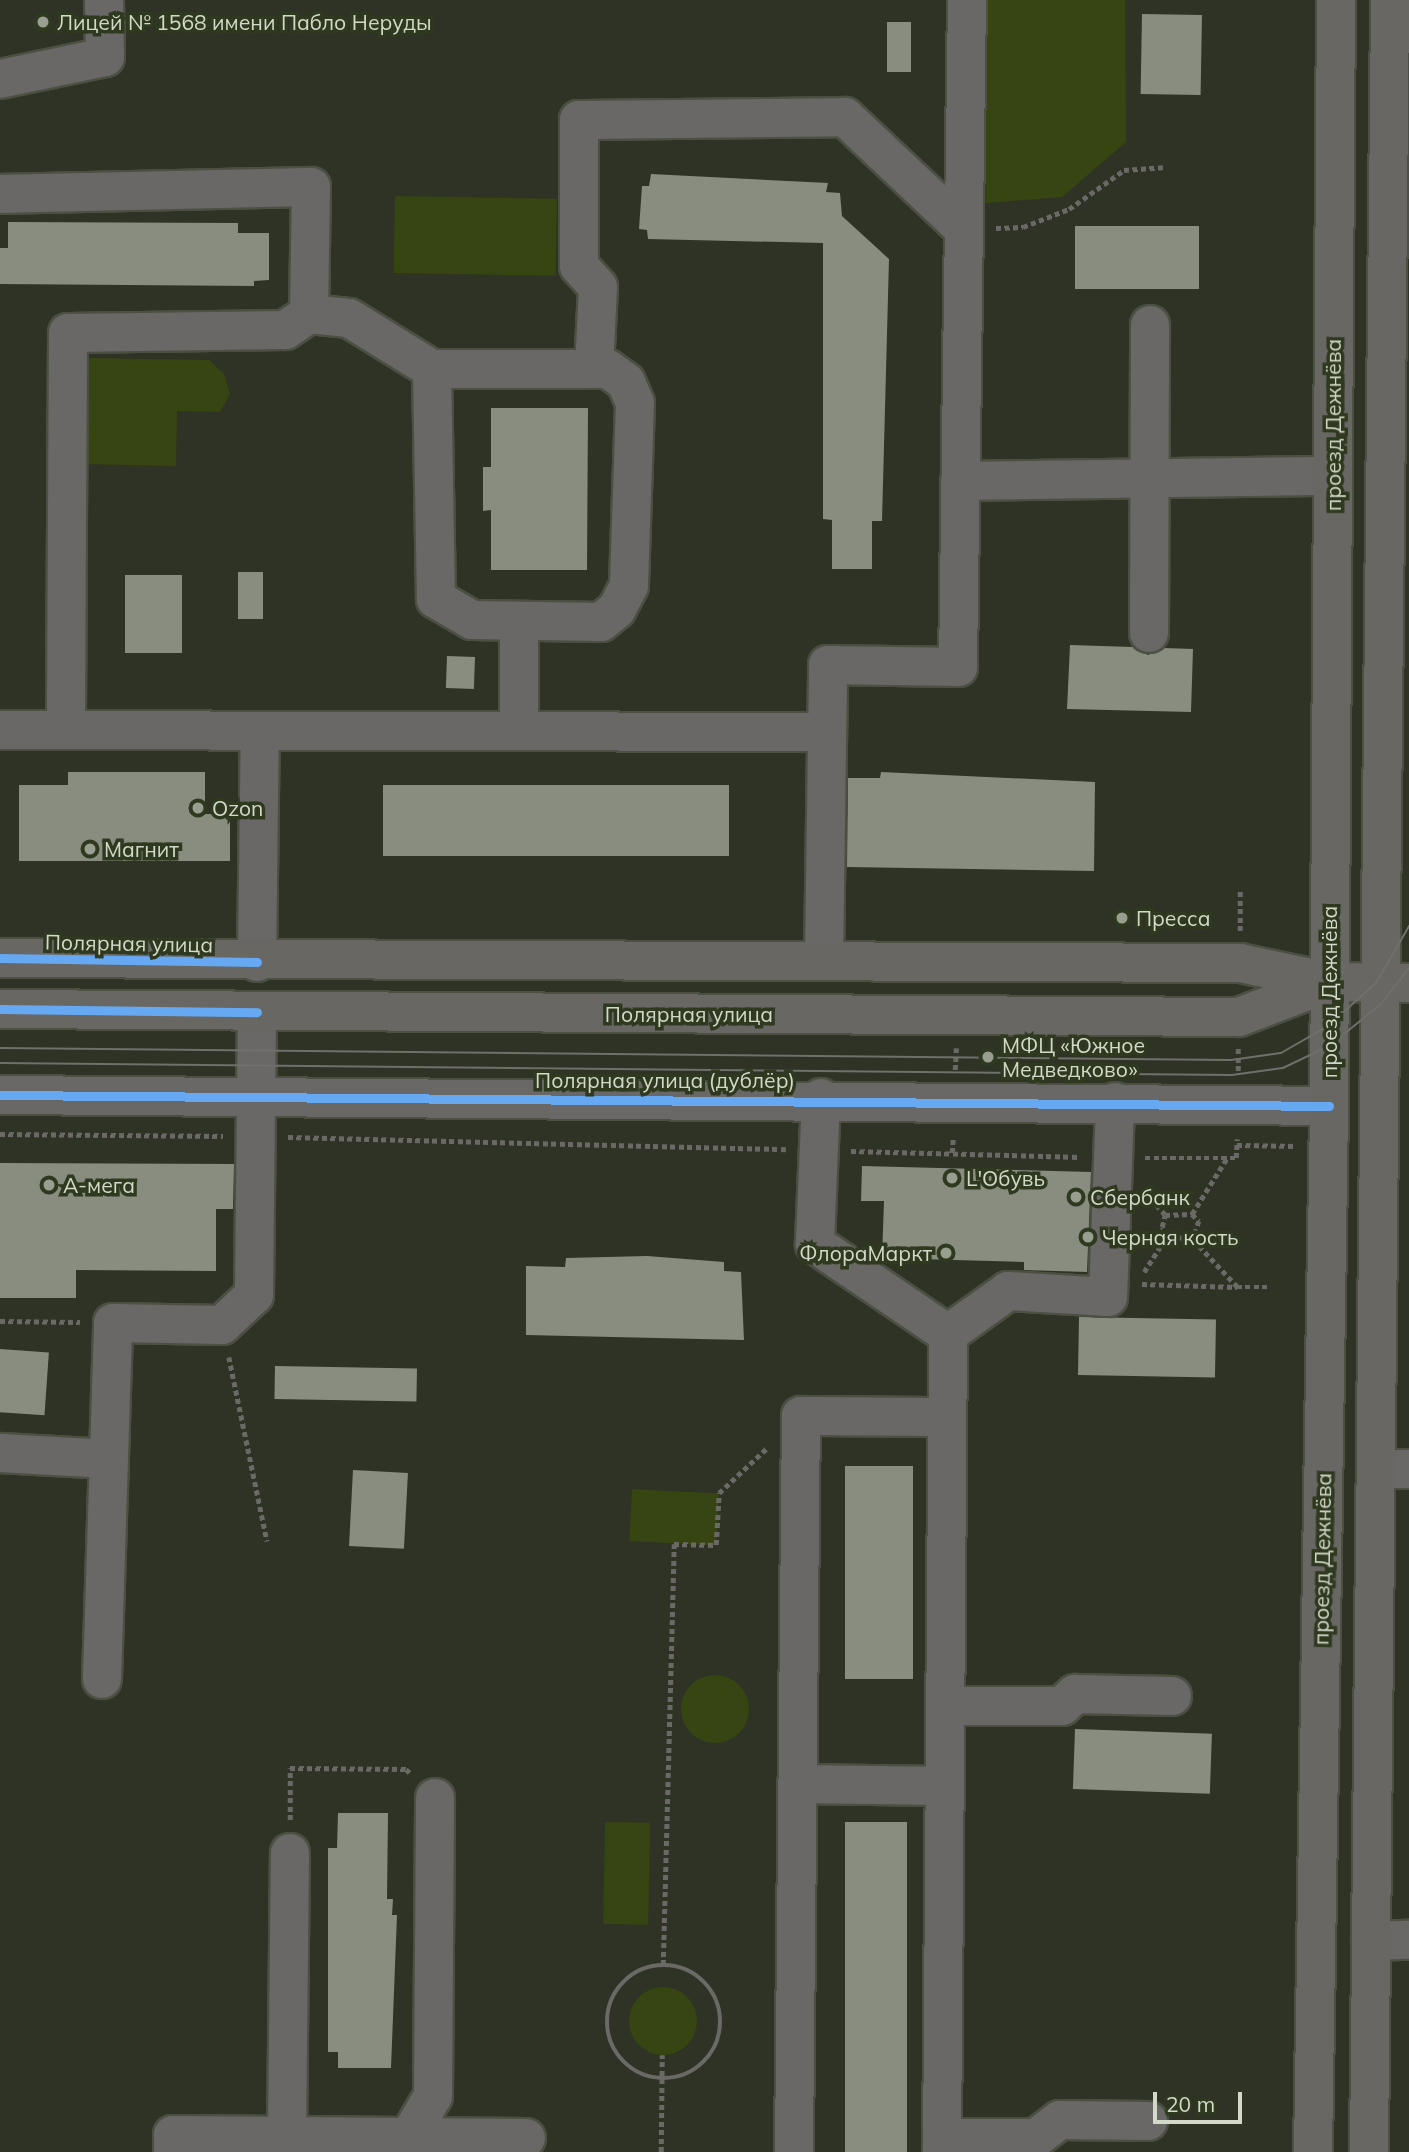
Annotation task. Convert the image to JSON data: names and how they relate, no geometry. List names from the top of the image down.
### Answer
{
  "streets": {
    "main road": ["проезд Дежнёва", "Полярная улица"],
    "street": ["Полярная улица (дублёр)"]
  },
  "crossings": [
    ["проезд Дежнёва", "Полярная улица"],
    ["проезд Дежнёва", "Полярная улица (дублёр)"]
  ],
  "places": [
    "Лицей № 1568 имени Пабло Неруды",
    "Ozon",
    "Магнит",
    "Пресса",
    "МФЦ «Южное Медведково»",
    "L'Обувь",
    "А-мега",
    "Сбербанк",
    "Черная кость",
    "ФлораМаркт"
  ],
  "scale_bar": "20 m"
}
